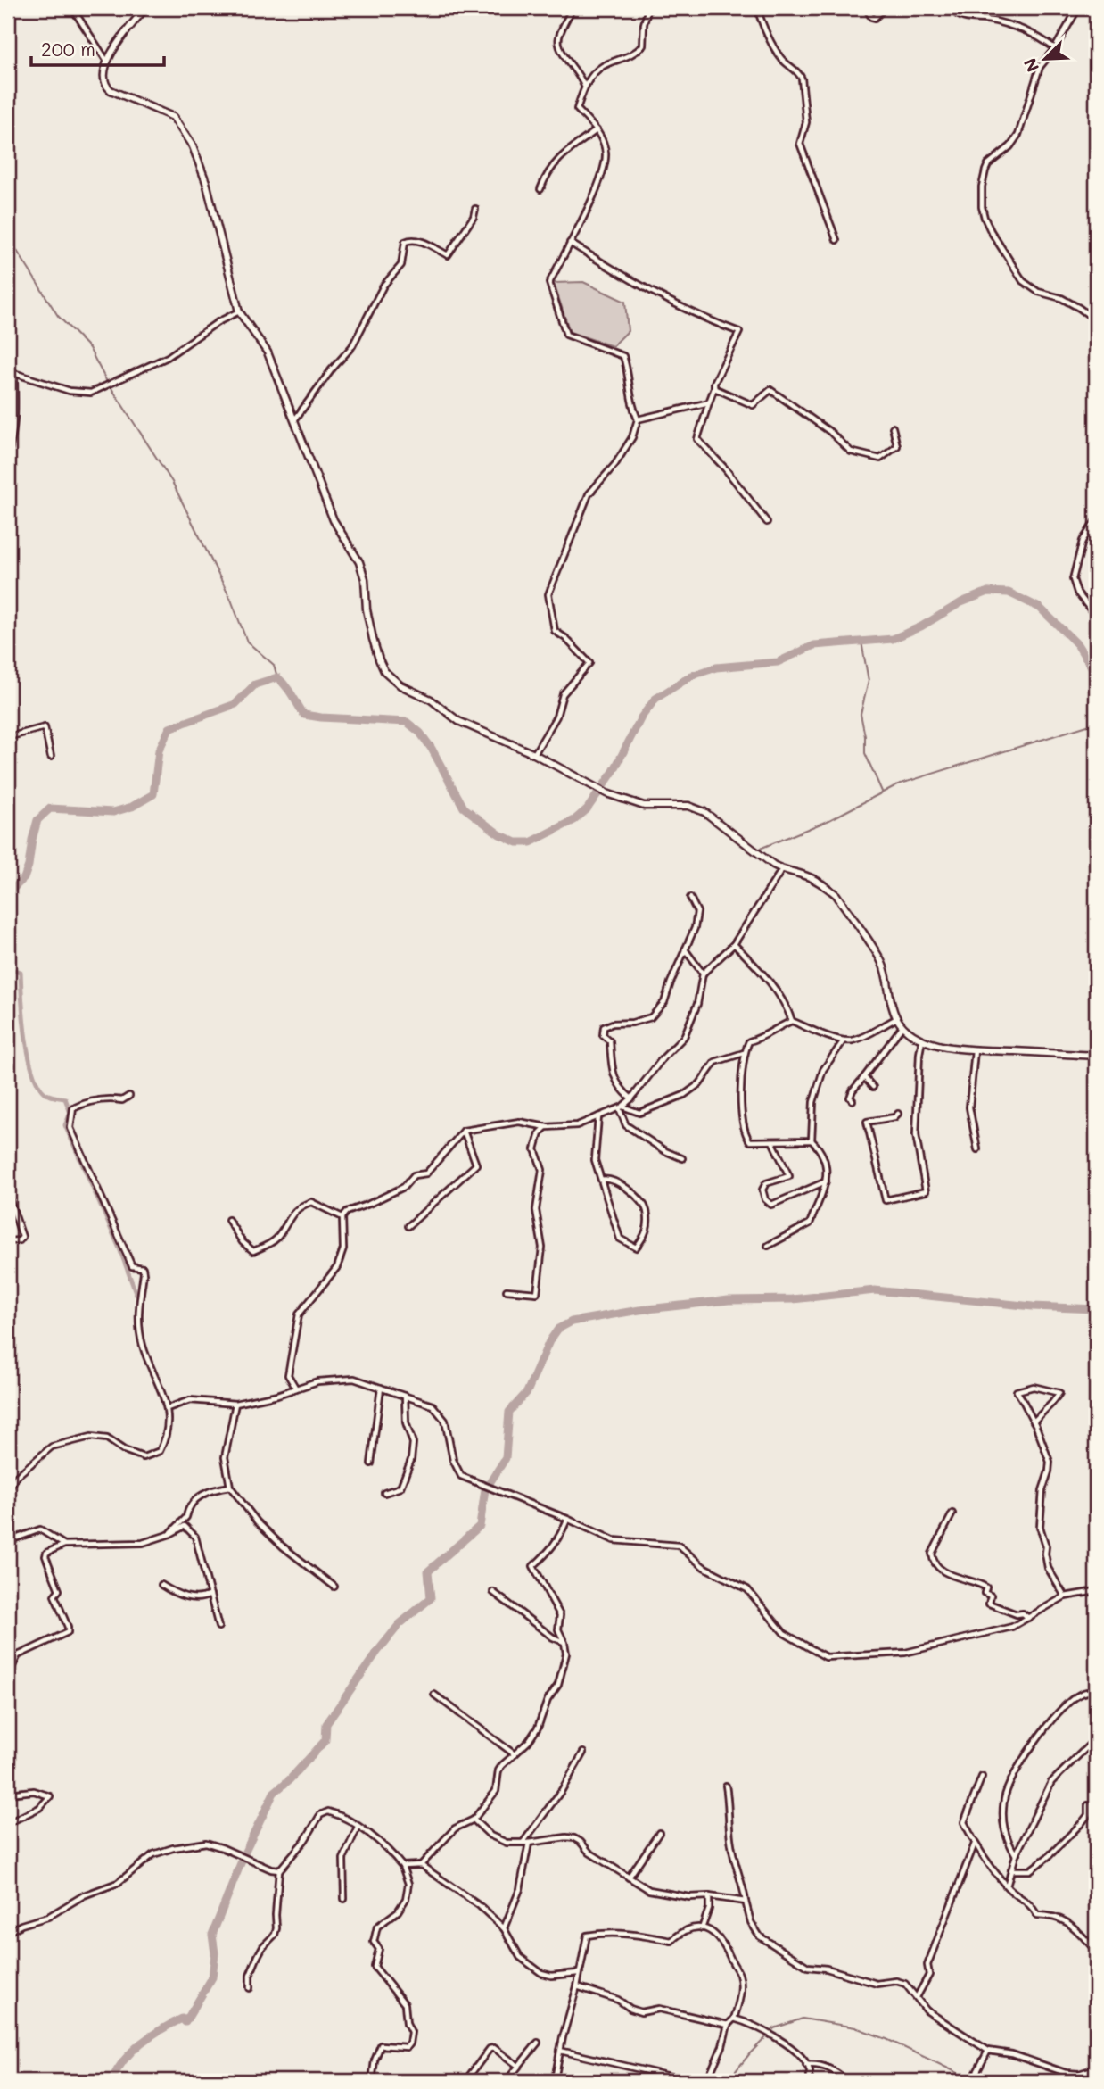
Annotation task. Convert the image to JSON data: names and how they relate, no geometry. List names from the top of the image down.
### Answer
{
  "scale_bar": "200 m",
  "north": "bottom left"
}
